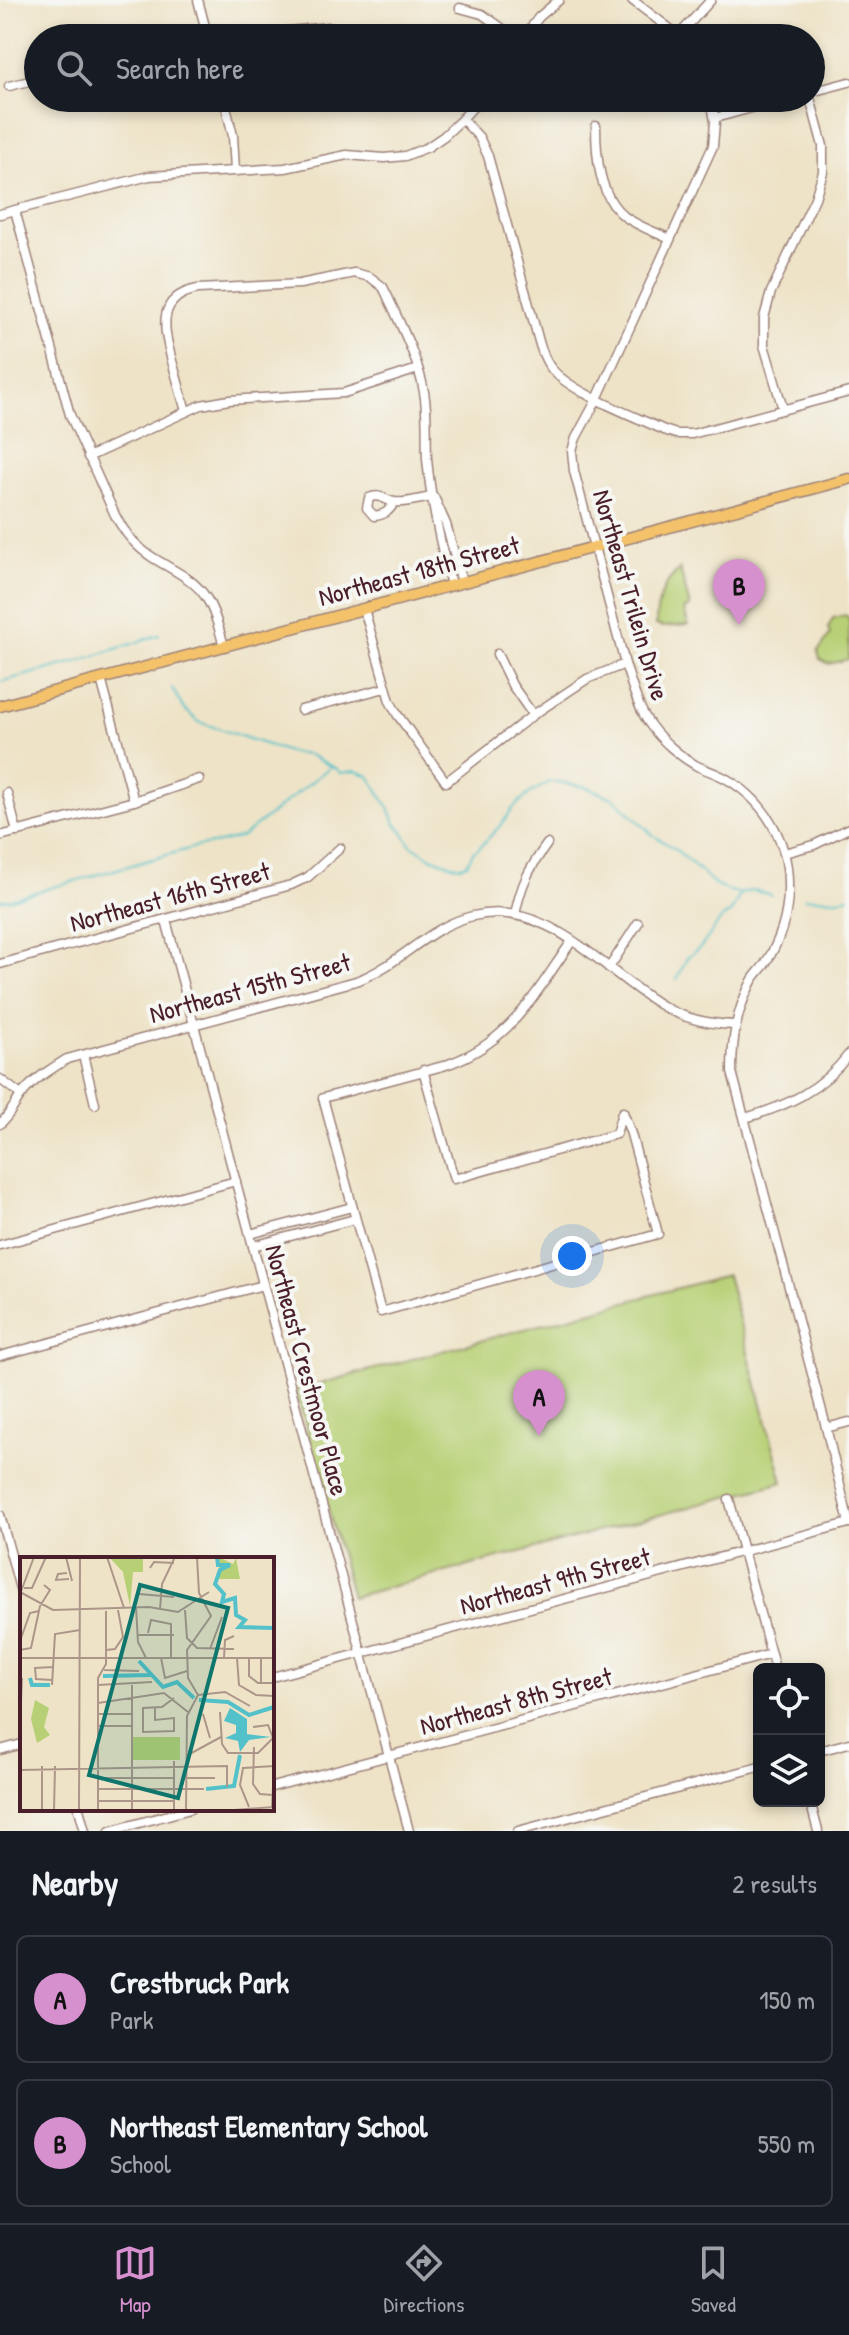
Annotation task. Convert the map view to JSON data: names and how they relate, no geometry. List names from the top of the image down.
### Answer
{
  "streets": {
    "main road": ["Northeast 18th Street"],
    "street": [
      "Northeast Trilein Drive",
      "Northeast 16th Street",
      "Northeast 15th Street",
      "Northeast Crestmoor Place",
      "Northeast 9th Street",
      "Northeast 8th Street"
    ]
  },
  "crossings": [
    ["Northeast 18th Street", "Northeast Trilein Drive"],
    ["Northeast Trilein Drive", "Northeast 15th Street"],
    ["Northeast Trilein Drive", "Northeast 9th Street"],
    ["Northeast 16th Street", "Northeast Crestmoor Place"],
    ["Northeast 15th Street", "Northeast Crestmoor Place"],
    ["Northeast Crestmoor Place", "Northeast 9th Street"],
    ["Northeast Crestmoor Place", "Northeast 8th Street"]
  ],
  "page": {
    "search": "Search here",
    "pins": ["B", "A"],
    "heading": ["Nearby", "2 results"],
    "list": [
      {
        "mark": "A",
        "name": "Crestbruck Park",
        "note": "Park",
        "value": "150 m"
      },
      {
        "mark": "B",
        "name": "Northeast Elementary School",
        "note": "School",
        "value": "550 m"
      }
    ],
    "nav": ["Map", "Directions", "Saved"]
  }
}
